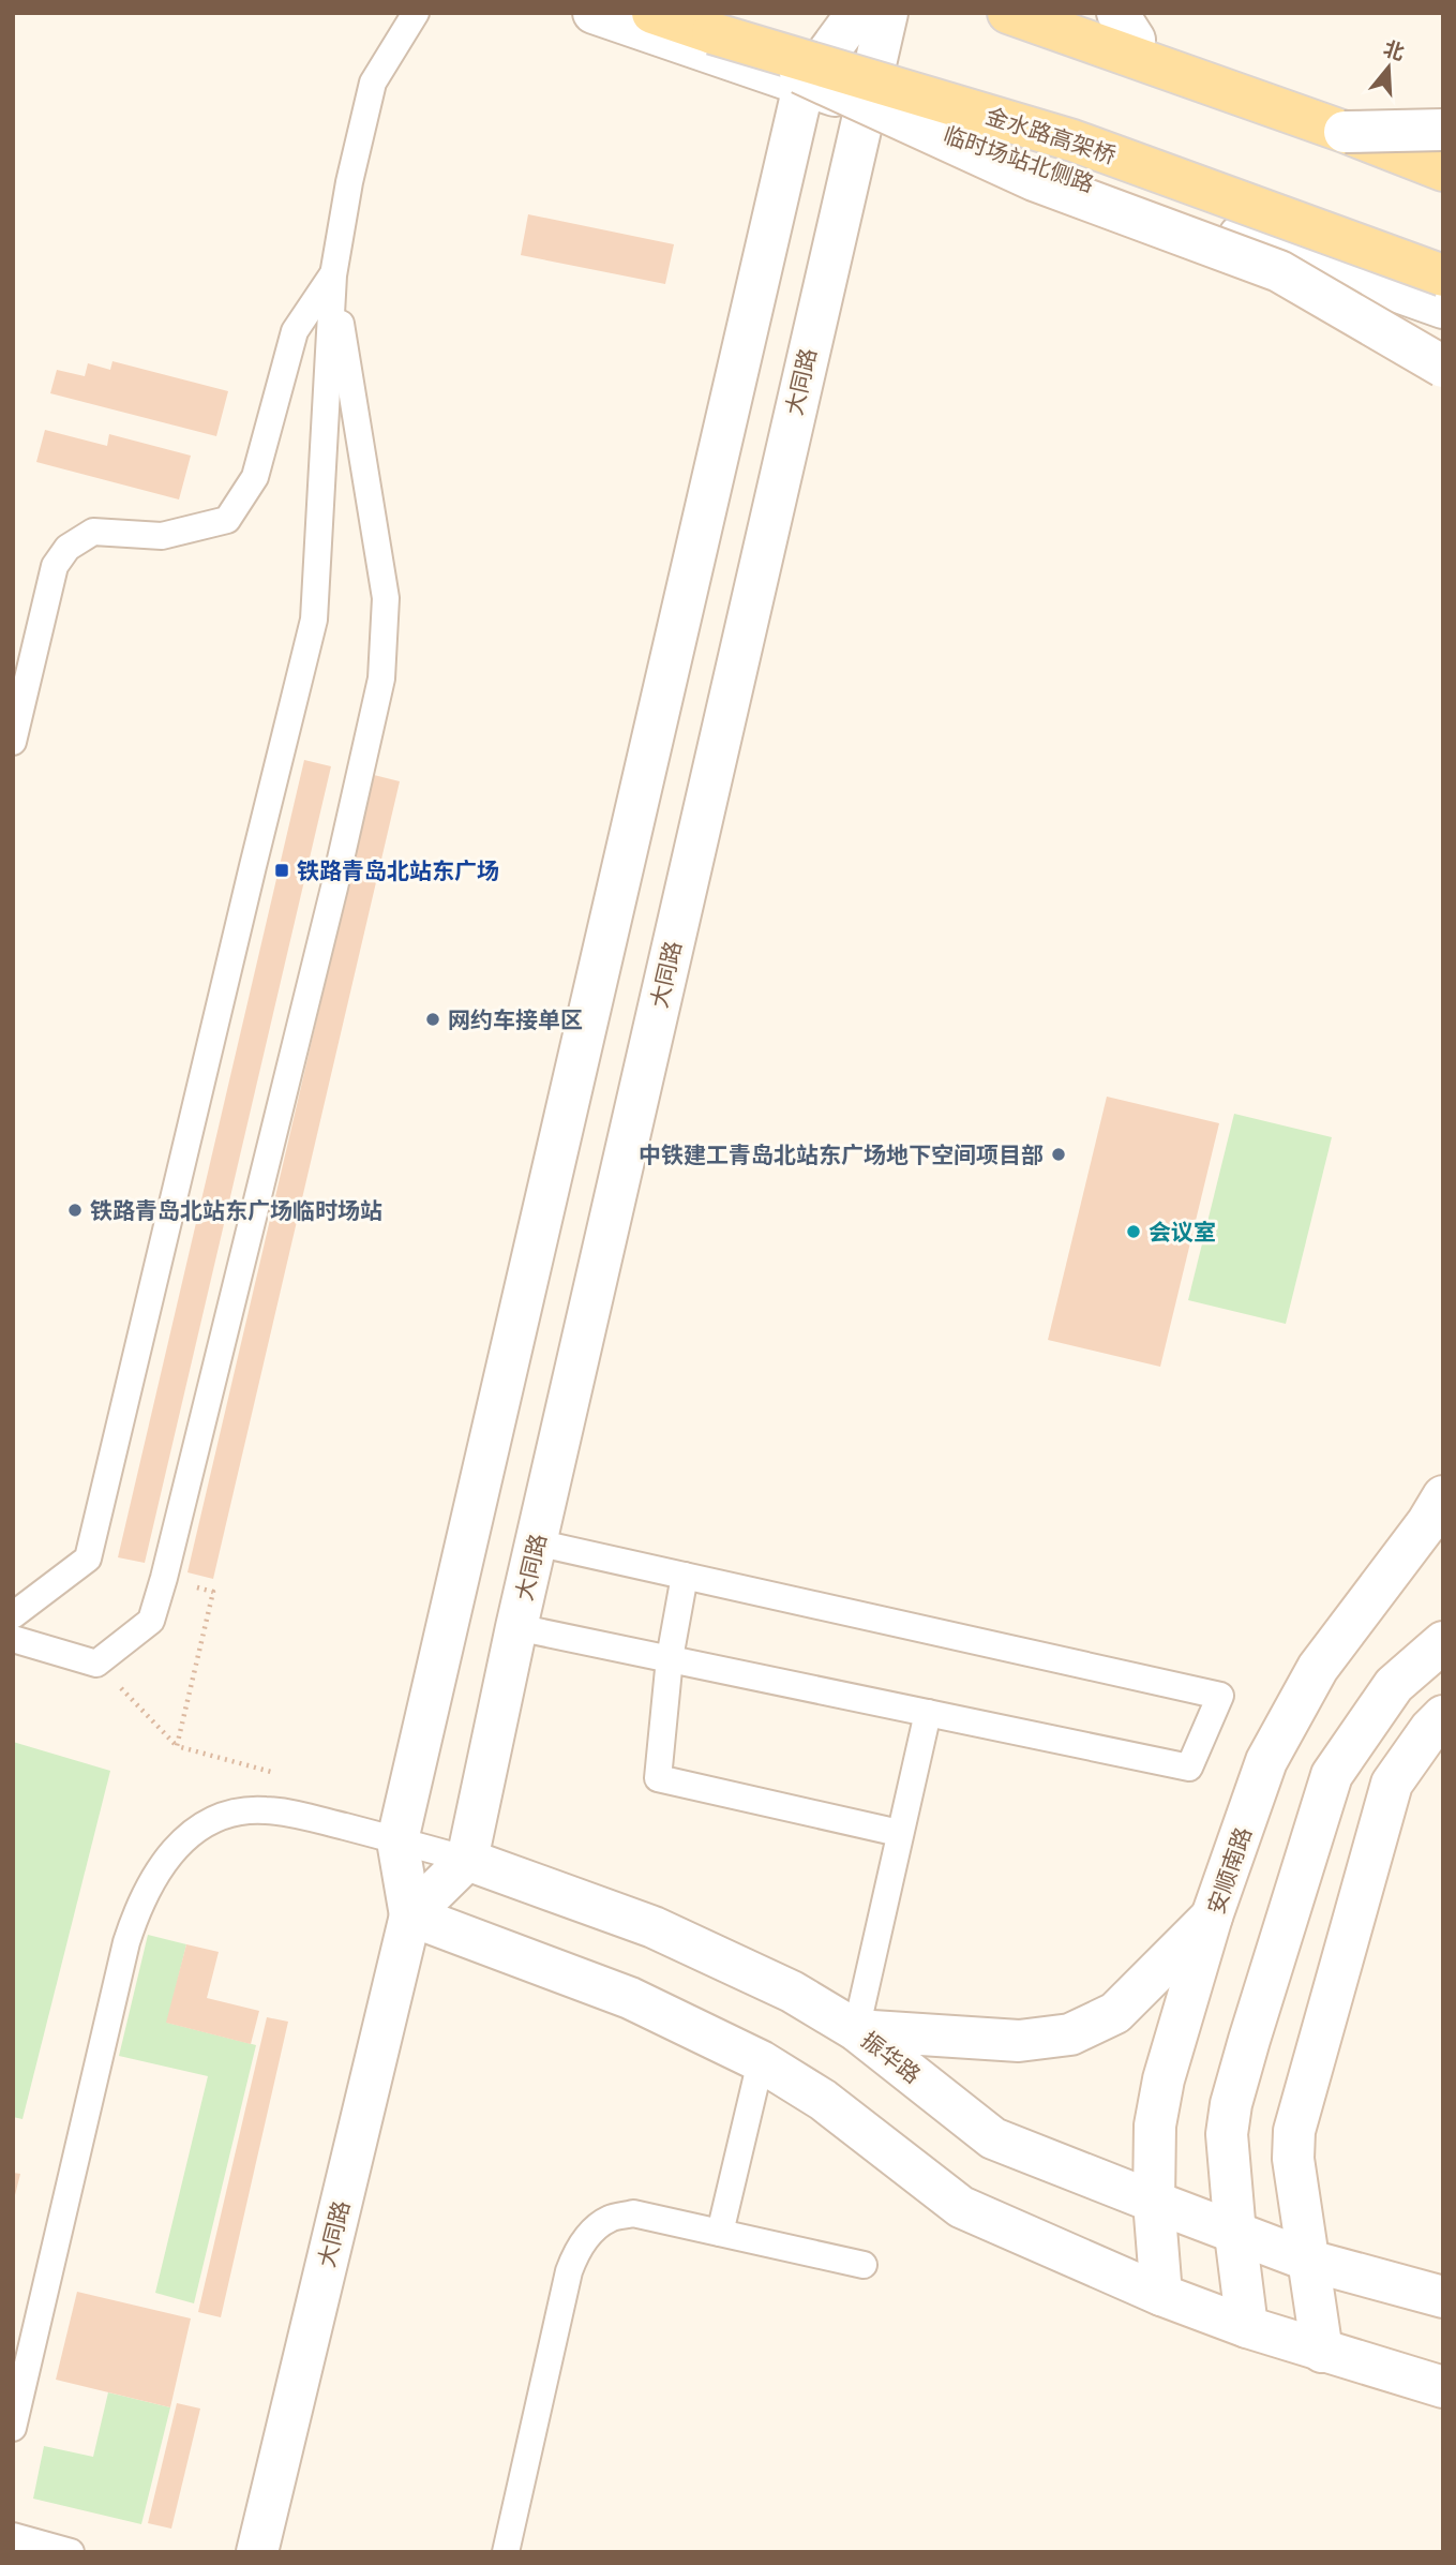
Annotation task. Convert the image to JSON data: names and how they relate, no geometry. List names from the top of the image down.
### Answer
{
  "streets": {
    "main road": ["金水路高架桥"],
    "street": [
      "临时场站北侧路",
      "大同路",
      "安顺南路",
      "振华路"
    ]
  },
  "crossings": [
    ["临时场站北侧路", "大同路"],
    ["大同路", "振华路"],
    ["安顺南路", "振华路"]
  ],
  "places": {
    "transit": ["铁路青岛北站东广场"],
    "other": [
      "网约车接单区",
      "中铁建工青岛北站东广场地下空间项目部",
      "铁路青岛北站东广场临时场站",
      "会议室"
    ]
  },
  "north": "top"
}
